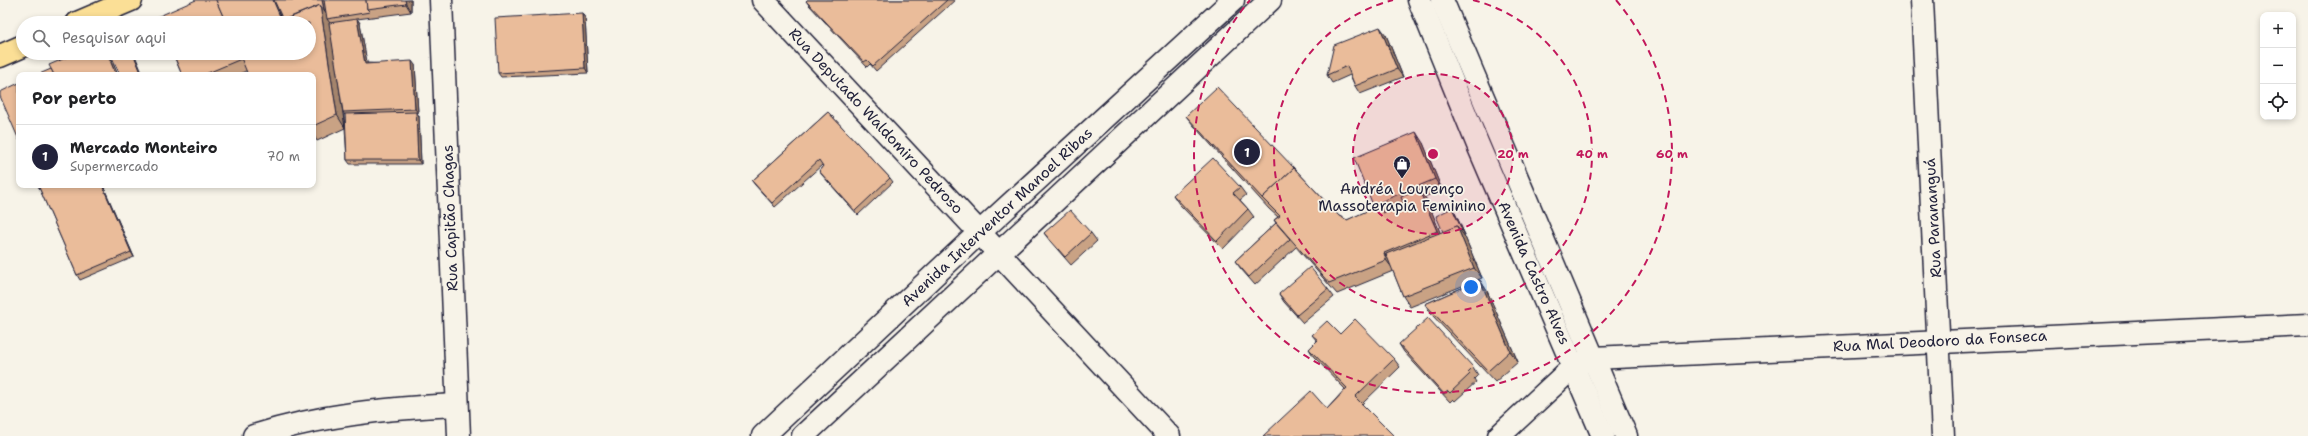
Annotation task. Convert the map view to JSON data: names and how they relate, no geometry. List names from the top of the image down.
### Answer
{
  "streets": {
    "street": [
      "Rua Deputado Waldomiro Pedroso",
      "Avenida Interventor Manoel Ribas",
      "Rua Capitão Chagas",
      "Rua Parananguá",
      "Avenida Castro Alves",
      "Rua Mal Deodoro da Fonseca"
    ]
  },
  "crossings": [
    ["Rua Deputado Waldomiro Pedroso", "Avenida Interventor Manoel Ribas"],
    ["Rua Parananguá", "Rua Mal Deodoro da Fonseca"],
    ["Avenida Castro Alves", "Rua Mal Deodoro da Fonseca"]
  ],
  "places": {
    "shop": ["Andréa Lourenço Massoterapia Feminino"]
  },
  "page": {
    "map_buttons": ["+", "−"],
    "search": "Pesquisar aqui",
    "heading": "Por perto",
    "list": [
      {
        "mark": "1",
        "name": "Mercado Monteiro",
        "note": "Supermercado",
        "value": "70 m"
      }
    ],
    "pins": "1"
  },
  "rings": ["20 m", "40 m", "60 m"]
}
